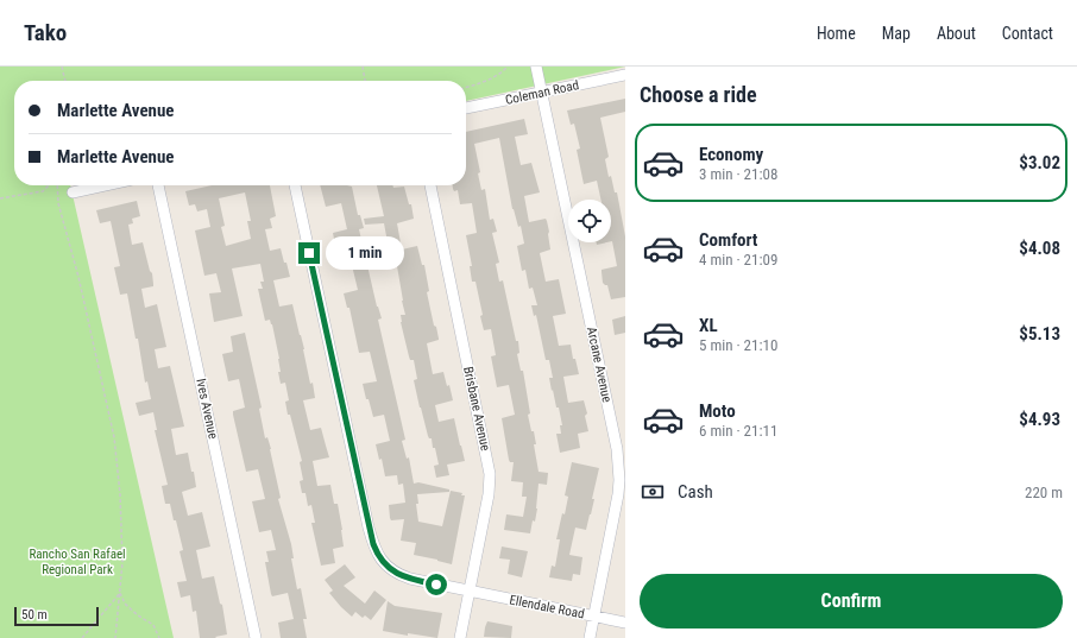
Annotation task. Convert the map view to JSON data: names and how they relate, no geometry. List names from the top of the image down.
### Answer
{
  "streets": {
    "street": [
      "Coleman Road",
      "Arcane Avenue",
      "Ives Avenue",
      "Brisbane Avenue",
      "Ellendale Road"
    ]
  },
  "crossings": [
    ["Coleman Road", "Arcane Avenue"],
    ["Arcane Avenue", "Ellendale Road"],
    ["Brisbane Avenue", "Ellendale Road"]
  ],
  "parks": ["Rancho San Rafael Regional Park"],
  "scale_bar": "50 m",
  "page": {
    "header": "Tako",
    "nav": [
      "Home",
      "Map",
      "About",
      "Contact"
    ],
    "heading": "Choose a ride",
    "banner": ["Marlette Avenue", "Marlette Avenue"],
    "list": [
      {
        "name": "Economy",
        "note": "3 min · 21:08",
        "value": "$3.02"
      },
      {
        "name": "Comfort",
        "note": "4 min · 21:09",
        "value": "$4.08"
      },
      {
        "name": "XL",
        "note": "5 min · 21:10",
        "value": "$5.13"
      },
      {
        "name": "Moto",
        "note": "6 min · 21:11",
        "value": "$4.93"
      }
    ],
    "bubble": "1 min",
    "pay": ["Cash", "220 m"],
    "buttons": "Confirm",
    "scale": "50 m"
  }
}
